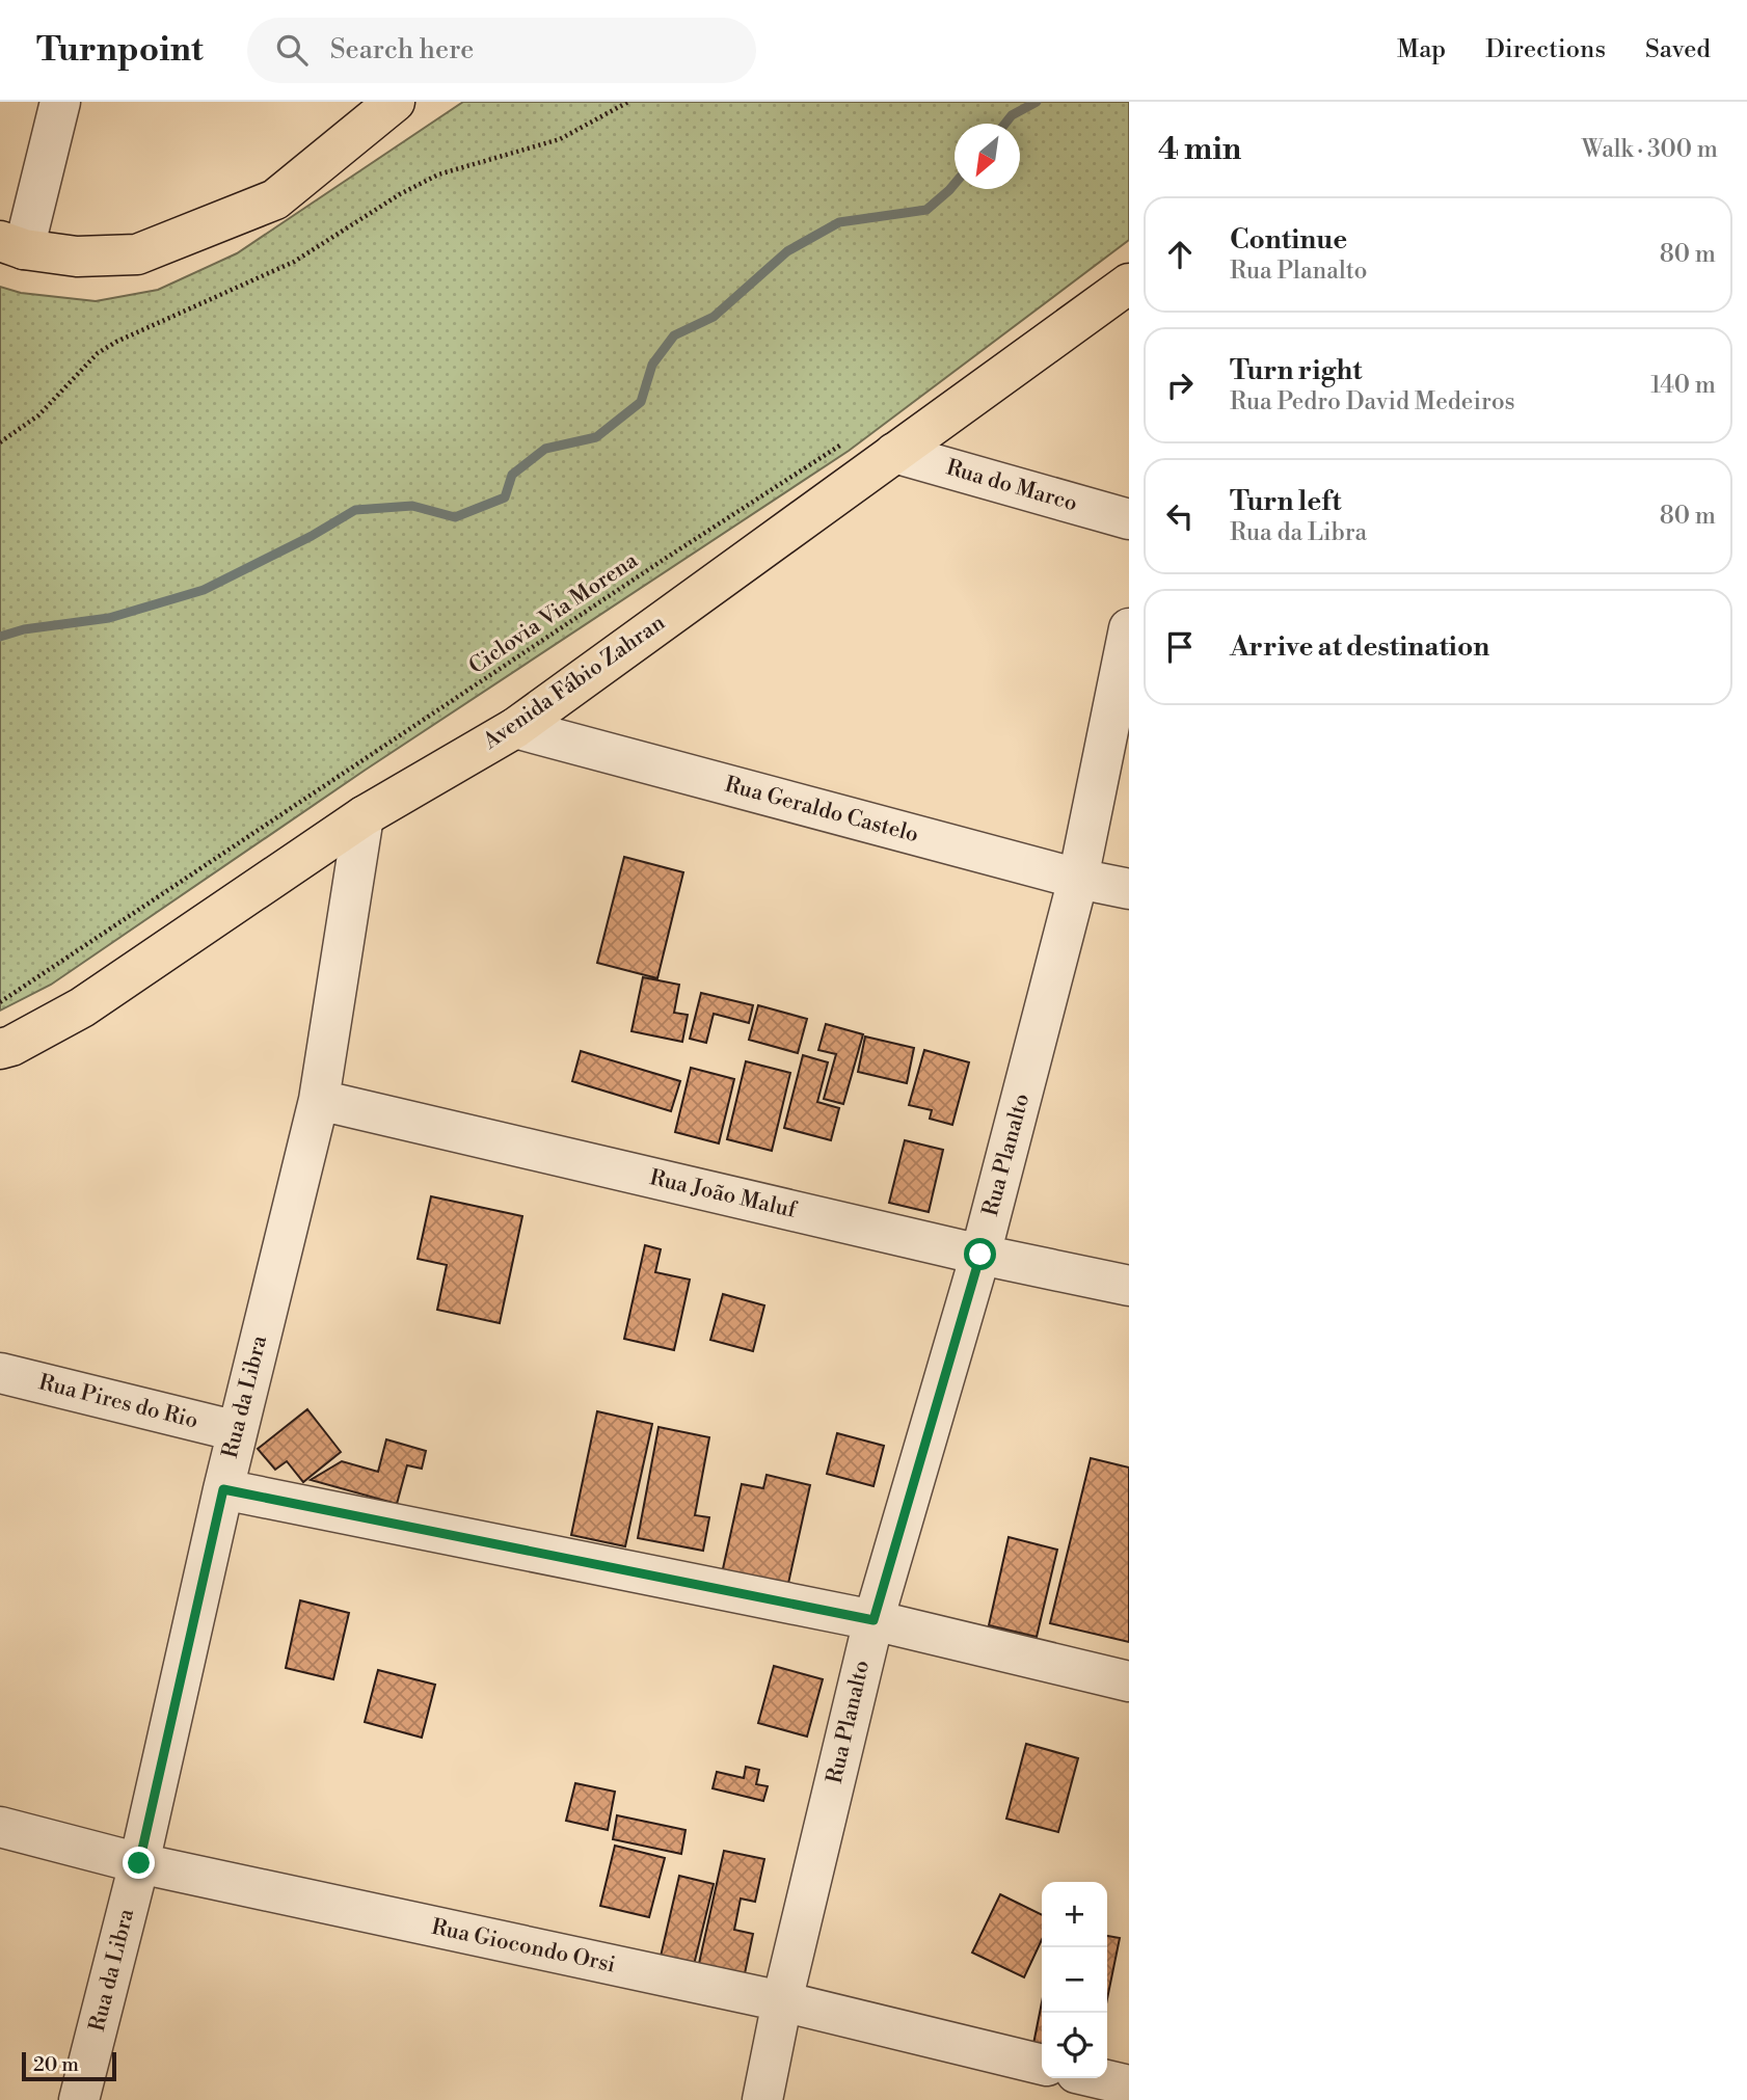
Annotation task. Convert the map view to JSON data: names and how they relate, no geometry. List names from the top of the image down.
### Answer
{
  "streets": {
    "main road": ["Avenida Fábio Zahran"],
    "street": [
      "Rua do Marco",
      "Rua Geraldo Castelo",
      "Rua Planalto",
      "Rua João Maluf",
      "Rua da Libra",
      "Rua Pires do Rio",
      "Rua Giocondo Orsi"
    ],
    "path": ["Ciclovia Via Morena"]
  },
  "crossings": [
    ["Rua do Marco", "Avenida Fábio Zahran"],
    ["Avenida Fábio Zahran", "Rua Geraldo Castelo"],
    ["Avenida Fábio Zahran", "Rua da Libra"],
    ["Rua Geraldo Castelo", "Rua Planalto"],
    ["Rua Planalto", "Rua João Maluf"],
    ["Rua Planalto", "Rua Giocondo Orsi"],
    ["Rua João Maluf", "Rua da Libra"],
    ["Rua da Libra", "Rua Pires do Rio"],
    ["Rua da Libra", "Rua Giocondo Orsi"]
  ],
  "scale_bar": "20 m",
  "north": "bottom left",
  "page": {
    "header": "Turnpoint",
    "search": "Search here",
    "nav": ["Map", "Directions", "Saved"],
    "heading": ["4 min", "Walk · 300 m"],
    "list": [
      ["Continue", "Rua Planalto", "80 m"],
      ["Turn right", "Rua Pedro David Medeiros", "140 m"],
      ["Turn left", "Rua da Libra", "80 m"],
      "Arrive at destination"
    ],
    "map_buttons": ["+", "−"],
    "scale": "20 m"
  }
}
